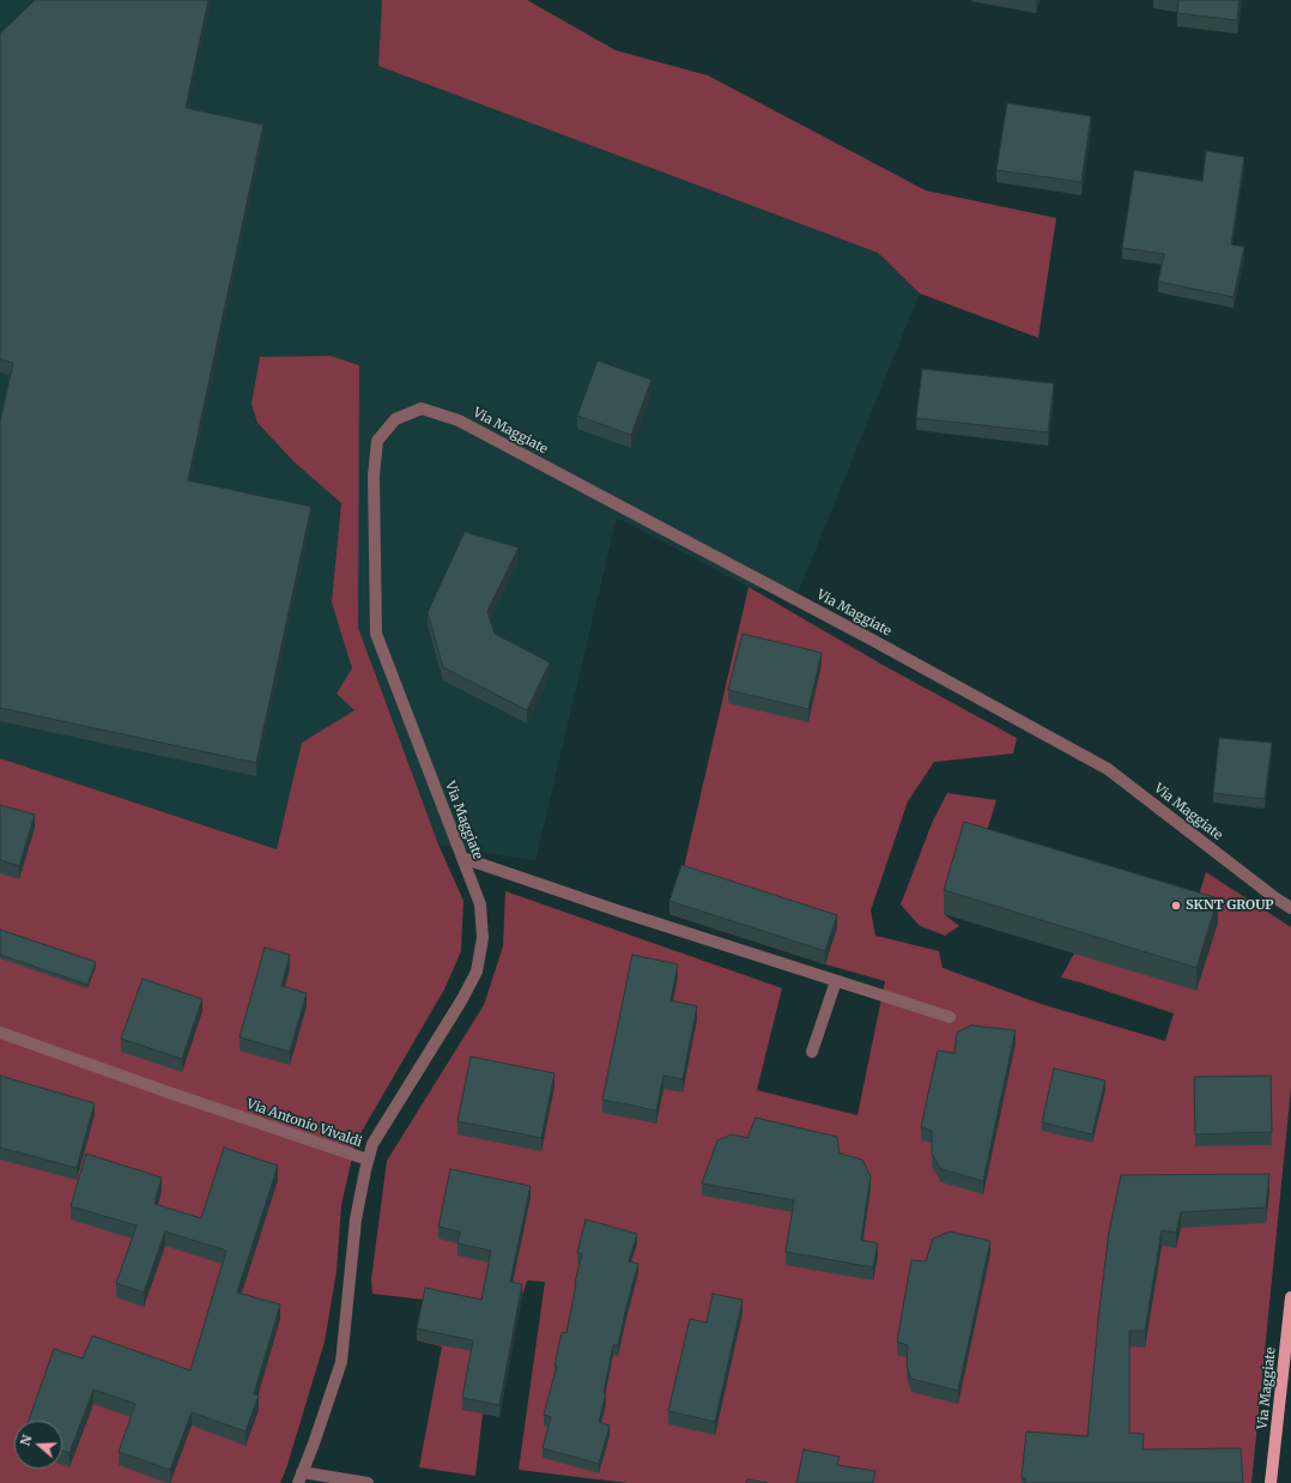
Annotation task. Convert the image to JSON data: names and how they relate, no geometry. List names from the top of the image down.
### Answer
{
  "streets": {
    "main road": ["Via Maggiate"],
    "street": ["Via Antonio Vivaldi"]
  },
  "crossings": [
    ["Via Maggiate", "Via Antonio Vivaldi"]
  ],
  "places": ["SKNT GROUP"],
  "north": "left"
}
